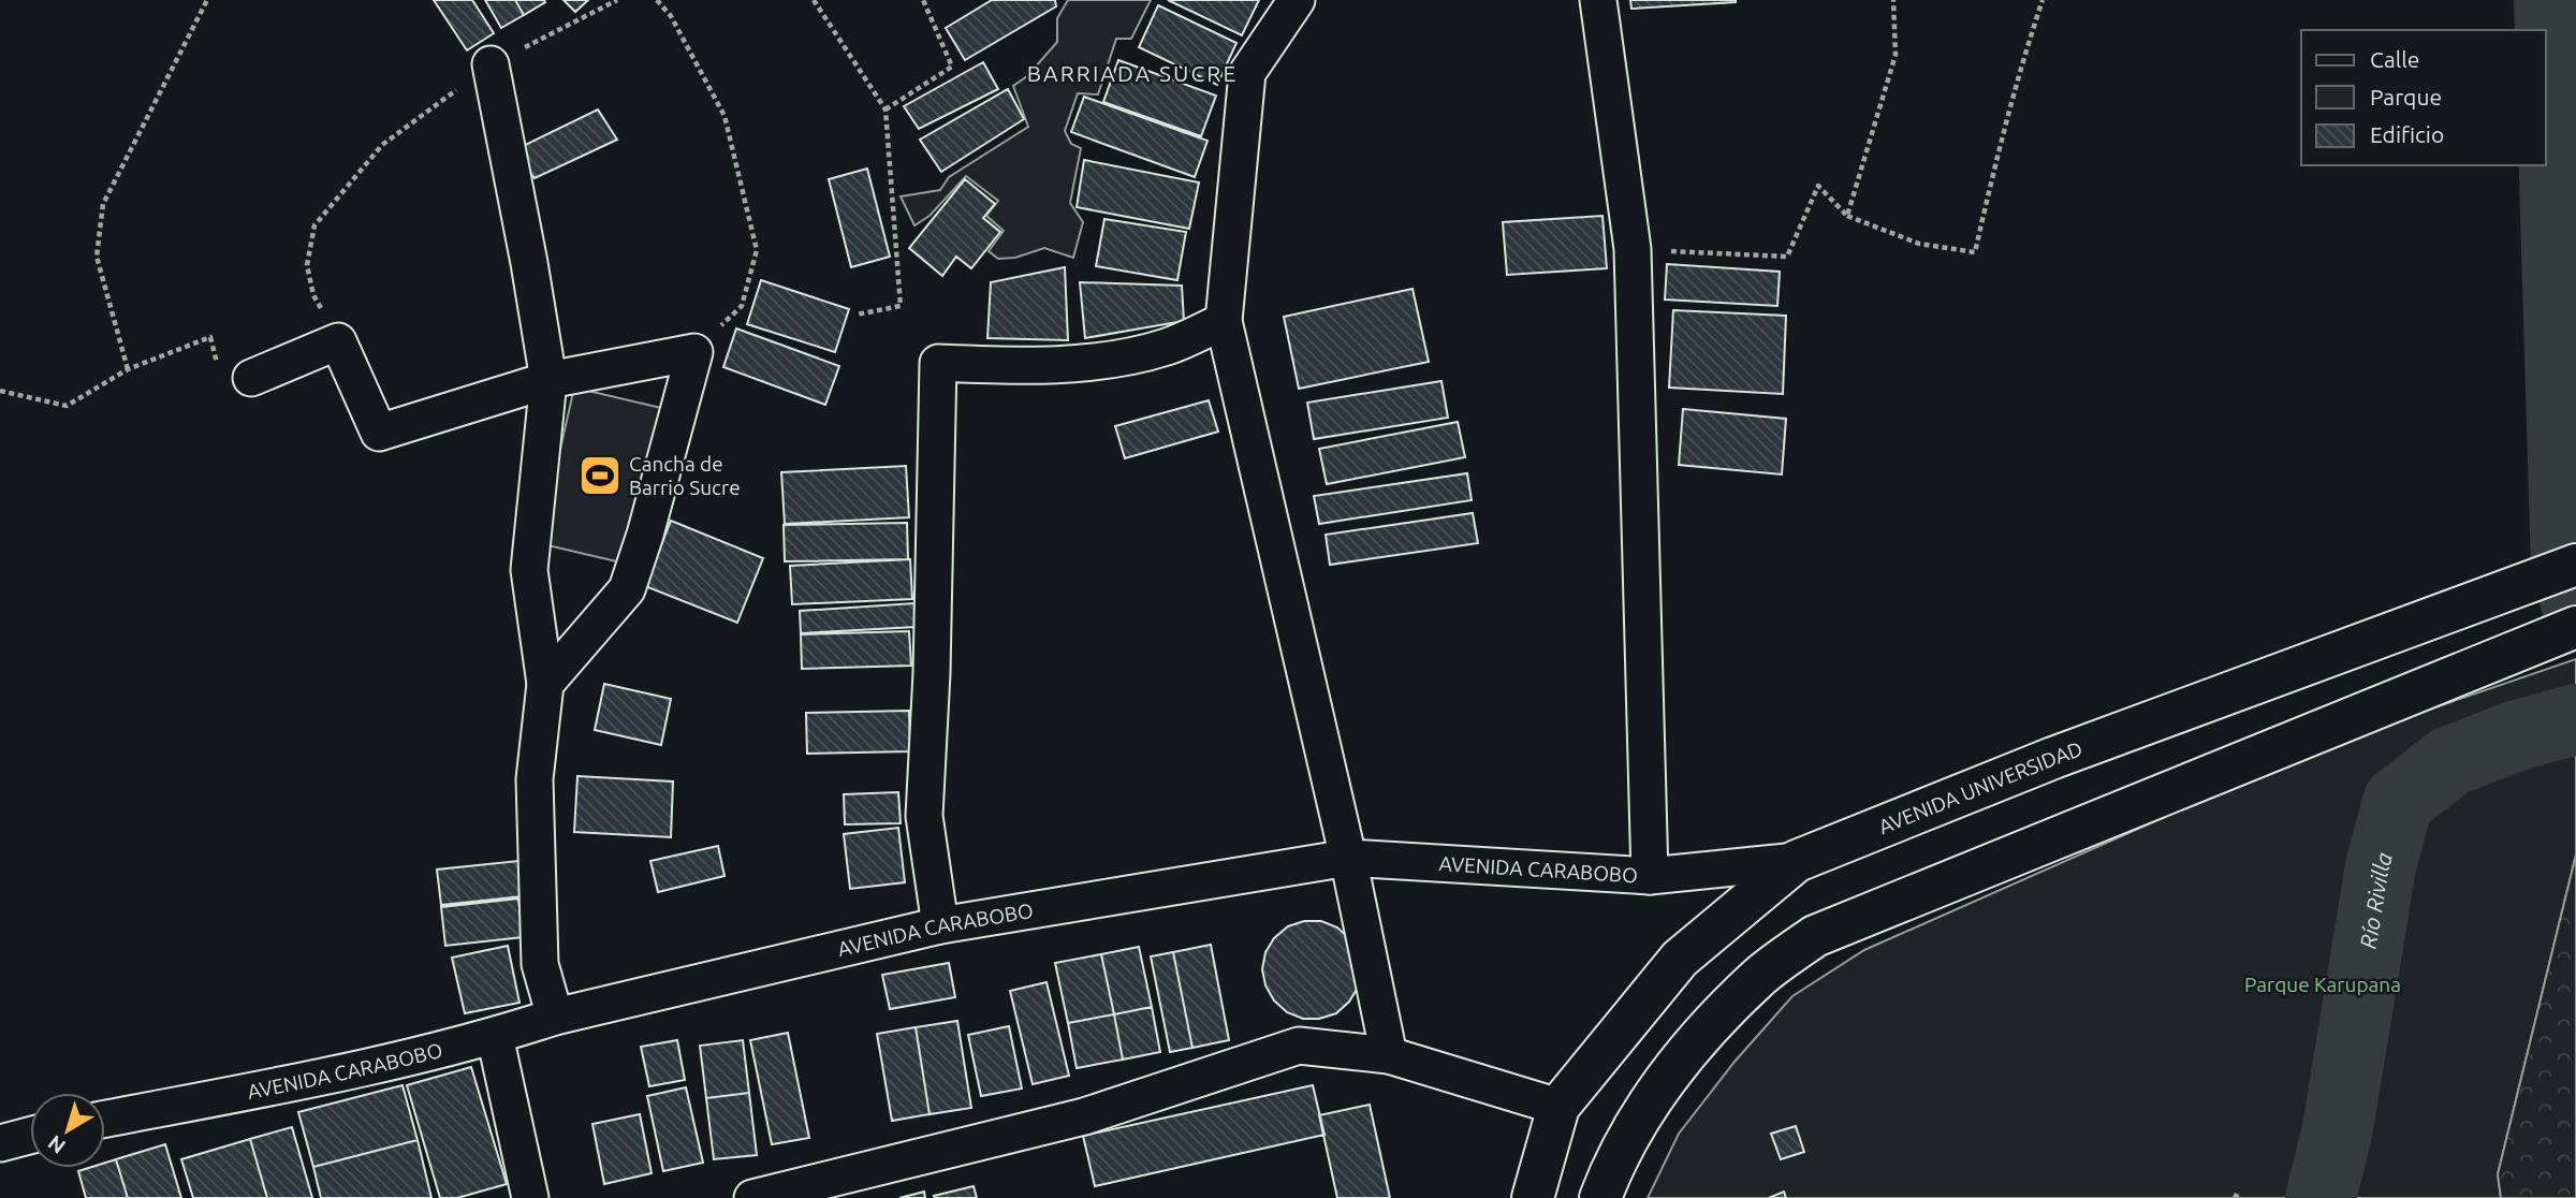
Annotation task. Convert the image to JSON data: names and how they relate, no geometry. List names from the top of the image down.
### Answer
{
  "streets": {
    "highway": ["AVENIDA UNIVERSIDAD"],
    "street": ["AVENIDA CARABOBO"]
  },
  "crossings": [
    ["AVENIDA UNIVERSIDAD", "AVENIDA CARABOBO"]
  ],
  "districts": ["BARRIADA SUCRE"],
  "water": ["Río Rivilla"],
  "parks": ["Parque Karupana"],
  "places": {
    "sports": ["Cancha de Barrio Sucre"]
  },
  "legend": ["Calle", "Parque", "Edificio"],
  "north": "bottom left"
}
